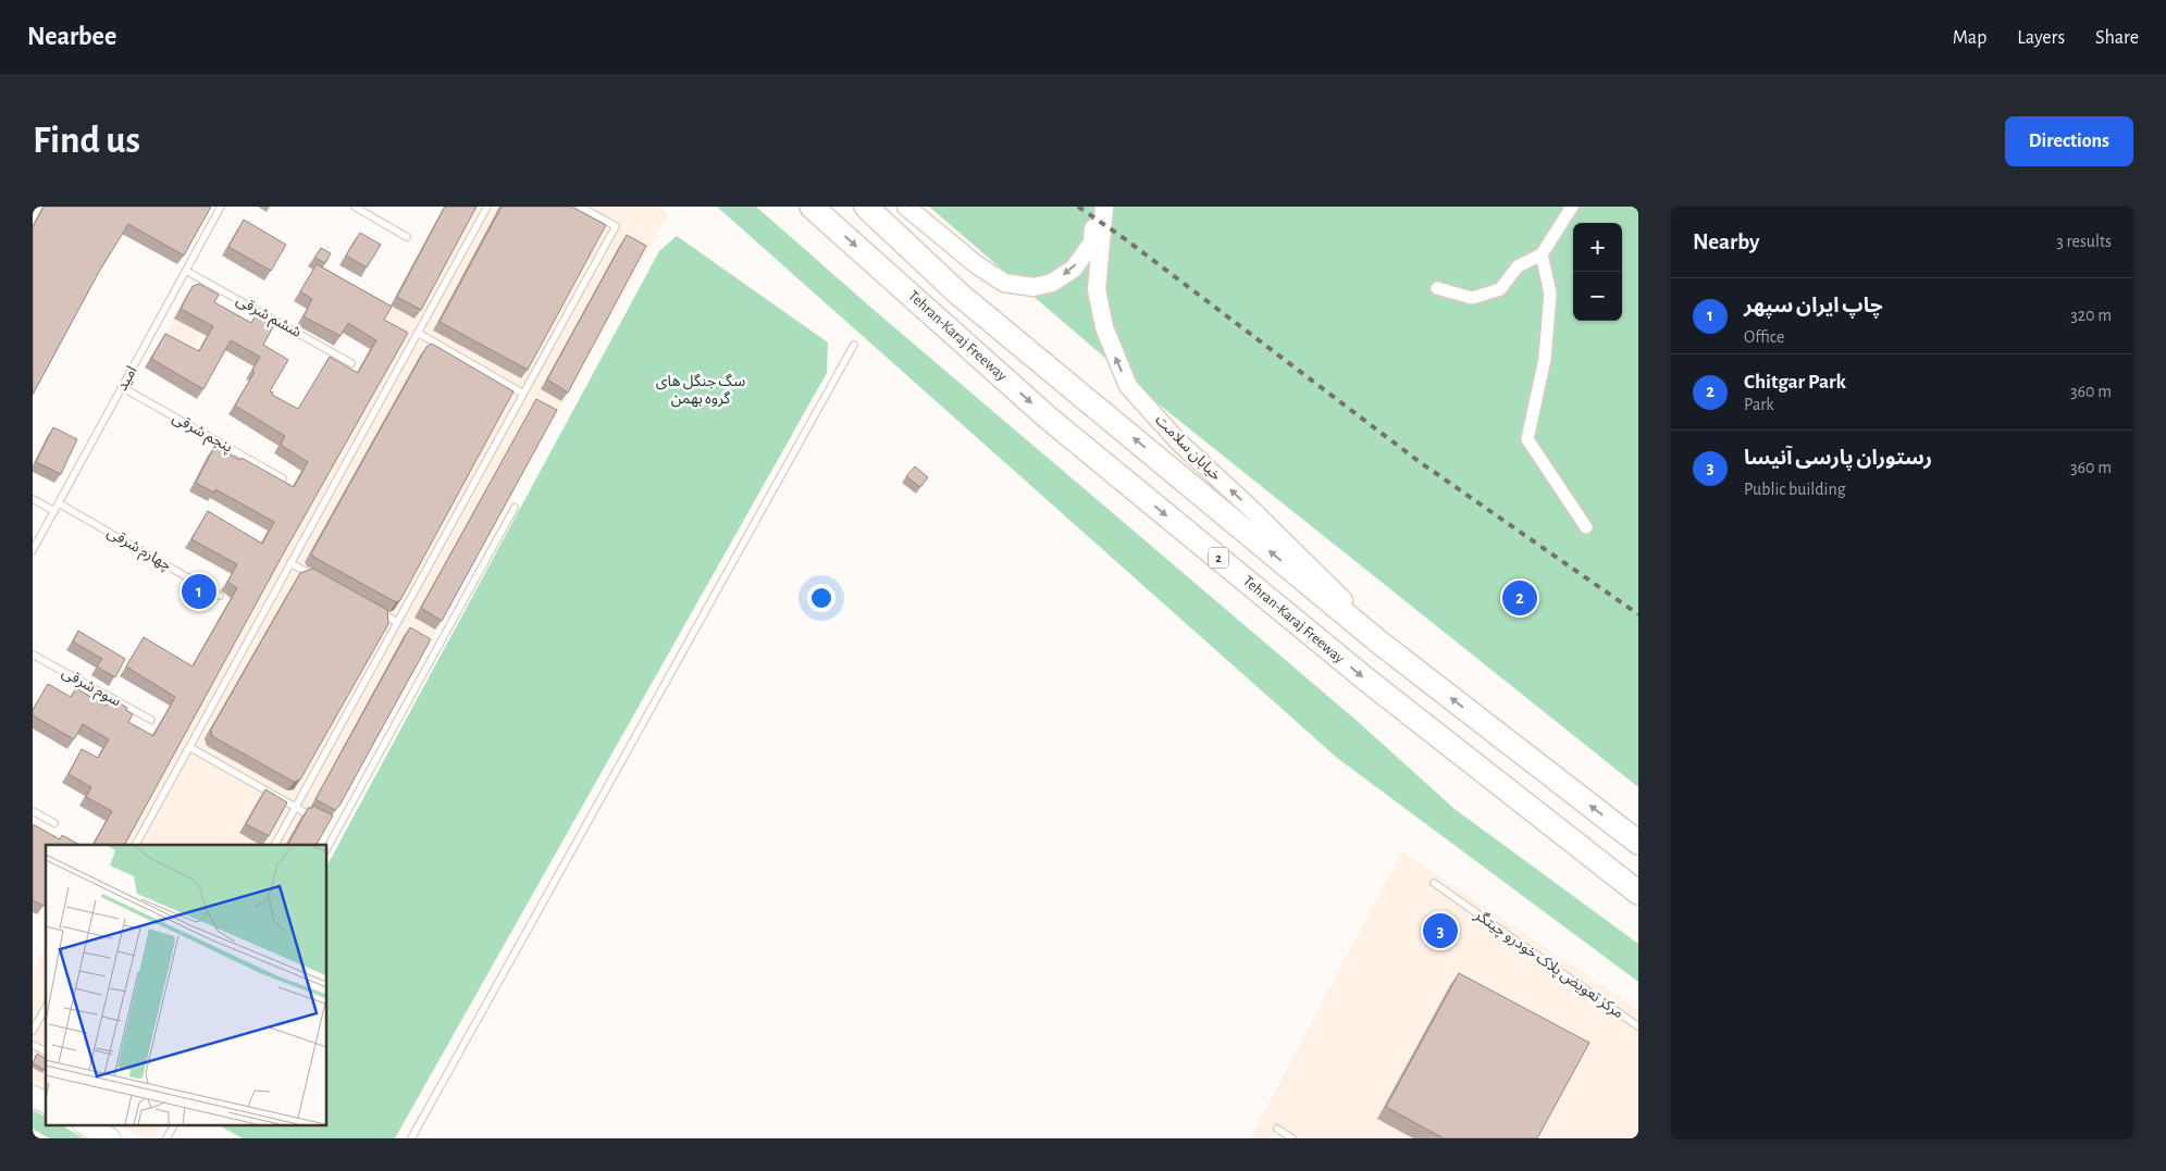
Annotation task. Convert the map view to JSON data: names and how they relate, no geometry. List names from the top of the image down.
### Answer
{
  "streets": {
    "highway": ["Tehran-Karaj Freeway", "2"],
    "main road": ["خیابان سلامت"],
    "lane": [
      "ششم شرقی",
      "امید",
      "پنجم شرقی",
      "چهارم شرقی",
      "سوم شرقی",
      "مرکز تعویض پلاک خودرو چیتگر"
    ]
  },
  "crossings": [
    ["ششم شرقی", "امید"],
    ["امید", "پنجم شرقی"],
    ["امید", "چهارم شرقی"]
  ],
  "one_way": ["خیابان سلامت"],
  "parks": ["سگ جنگل های گروه بهمن"],
  "page": {
    "header": "Nearbee",
    "nav": ["Map", "Layers", "Share"],
    "buttons": "Directions",
    "title": "Find us",
    "heading": ["Nearby", "3 results"],
    "map_buttons": ["+", "−"],
    "list": [
      {
        "mark": "1",
        "name": "چاپ ایران سپهر",
        "note": "Office",
        "value": "320 m"
      },
      {
        "mark": "2",
        "name": "Chitgar Park",
        "note": "Park",
        "value": "360 m"
      },
      {
        "mark": "3",
        "name": "رستوران پارسی آنیسا",
        "note": "Public building",
        "value": "360 m"
      }
    ],
    "pins": ["1", "2", "3"]
  }
}
